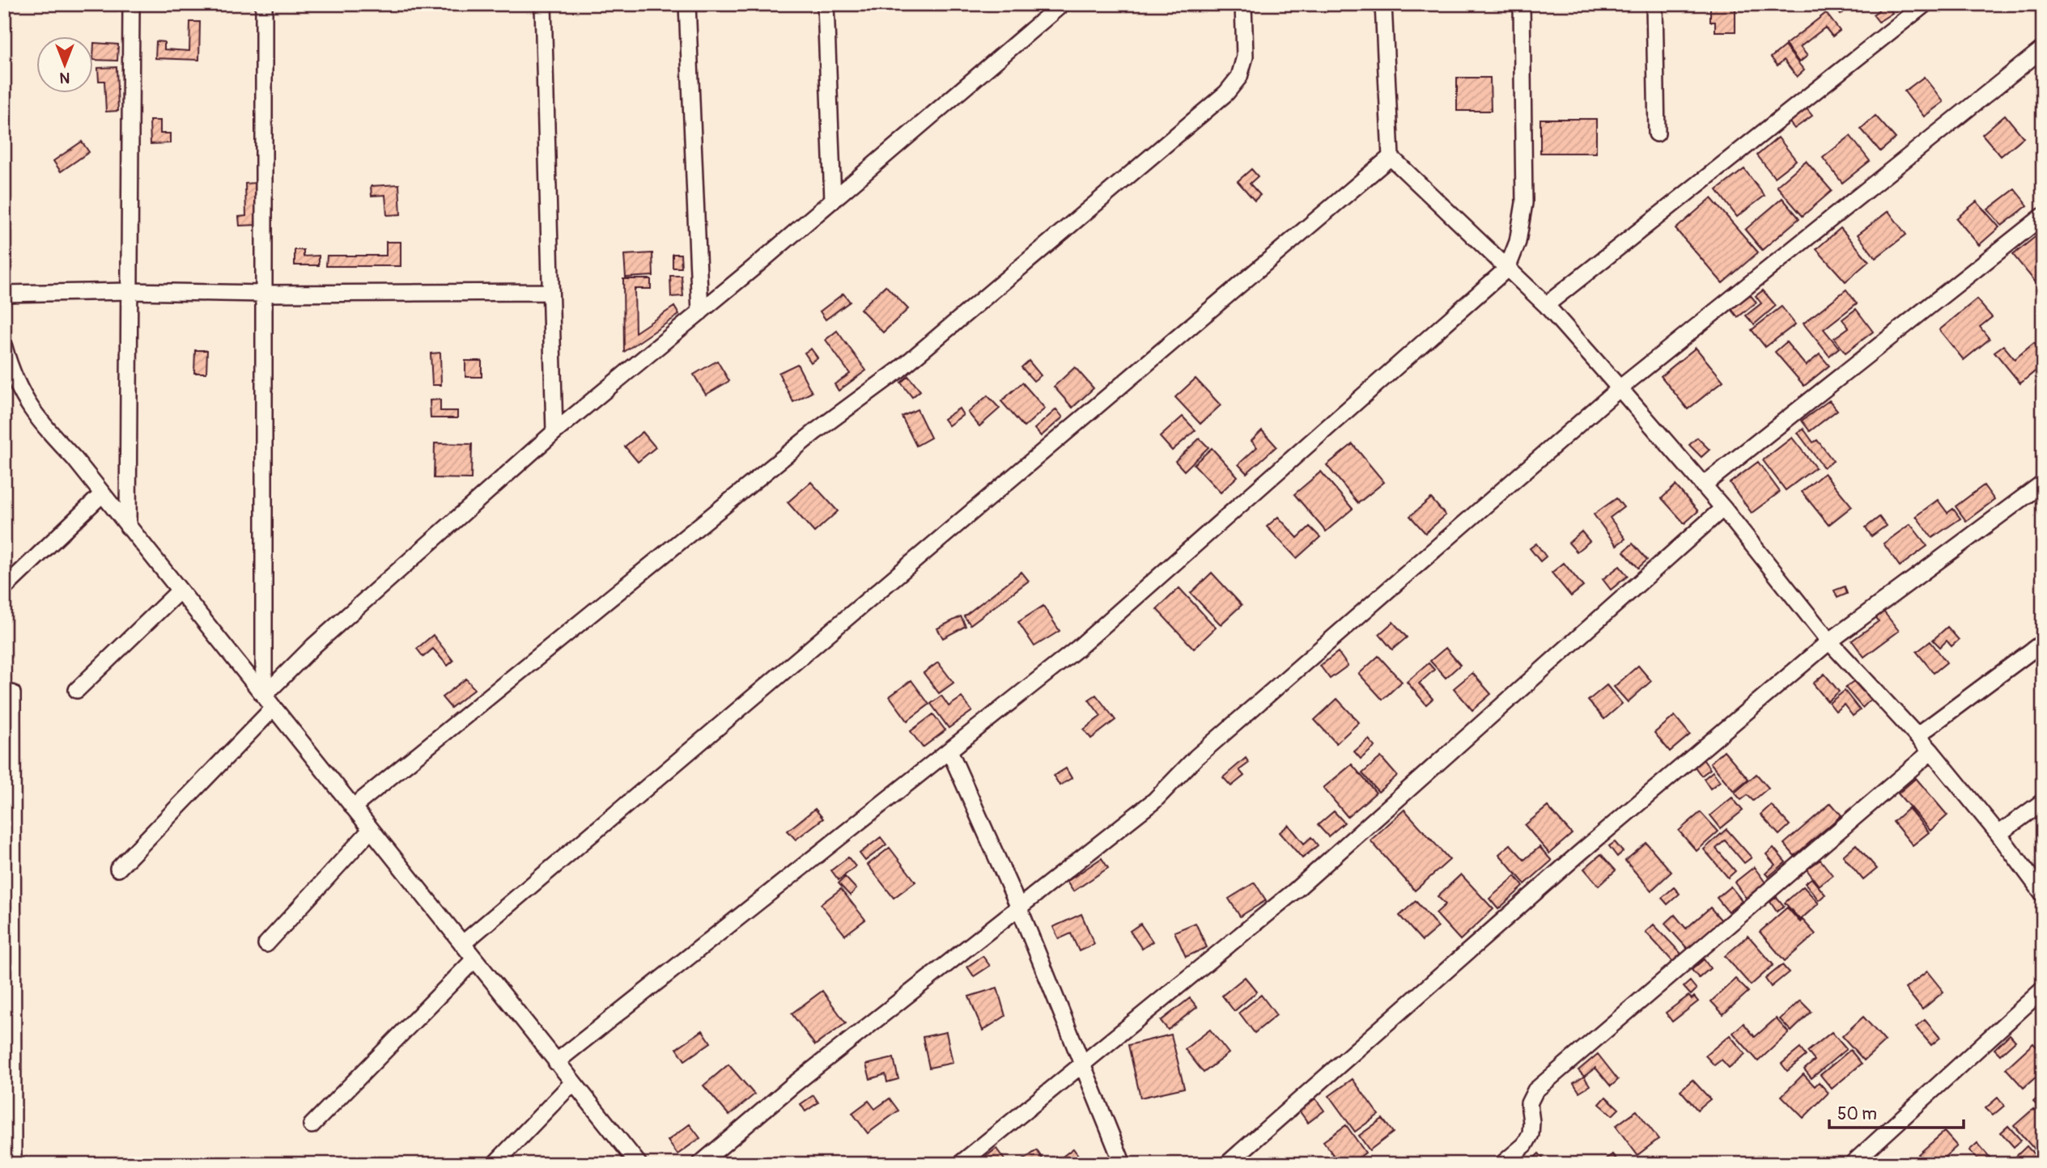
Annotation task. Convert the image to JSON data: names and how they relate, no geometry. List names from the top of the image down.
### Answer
{
  "scale_bar": "50 m",
  "north": "bottom"
}
